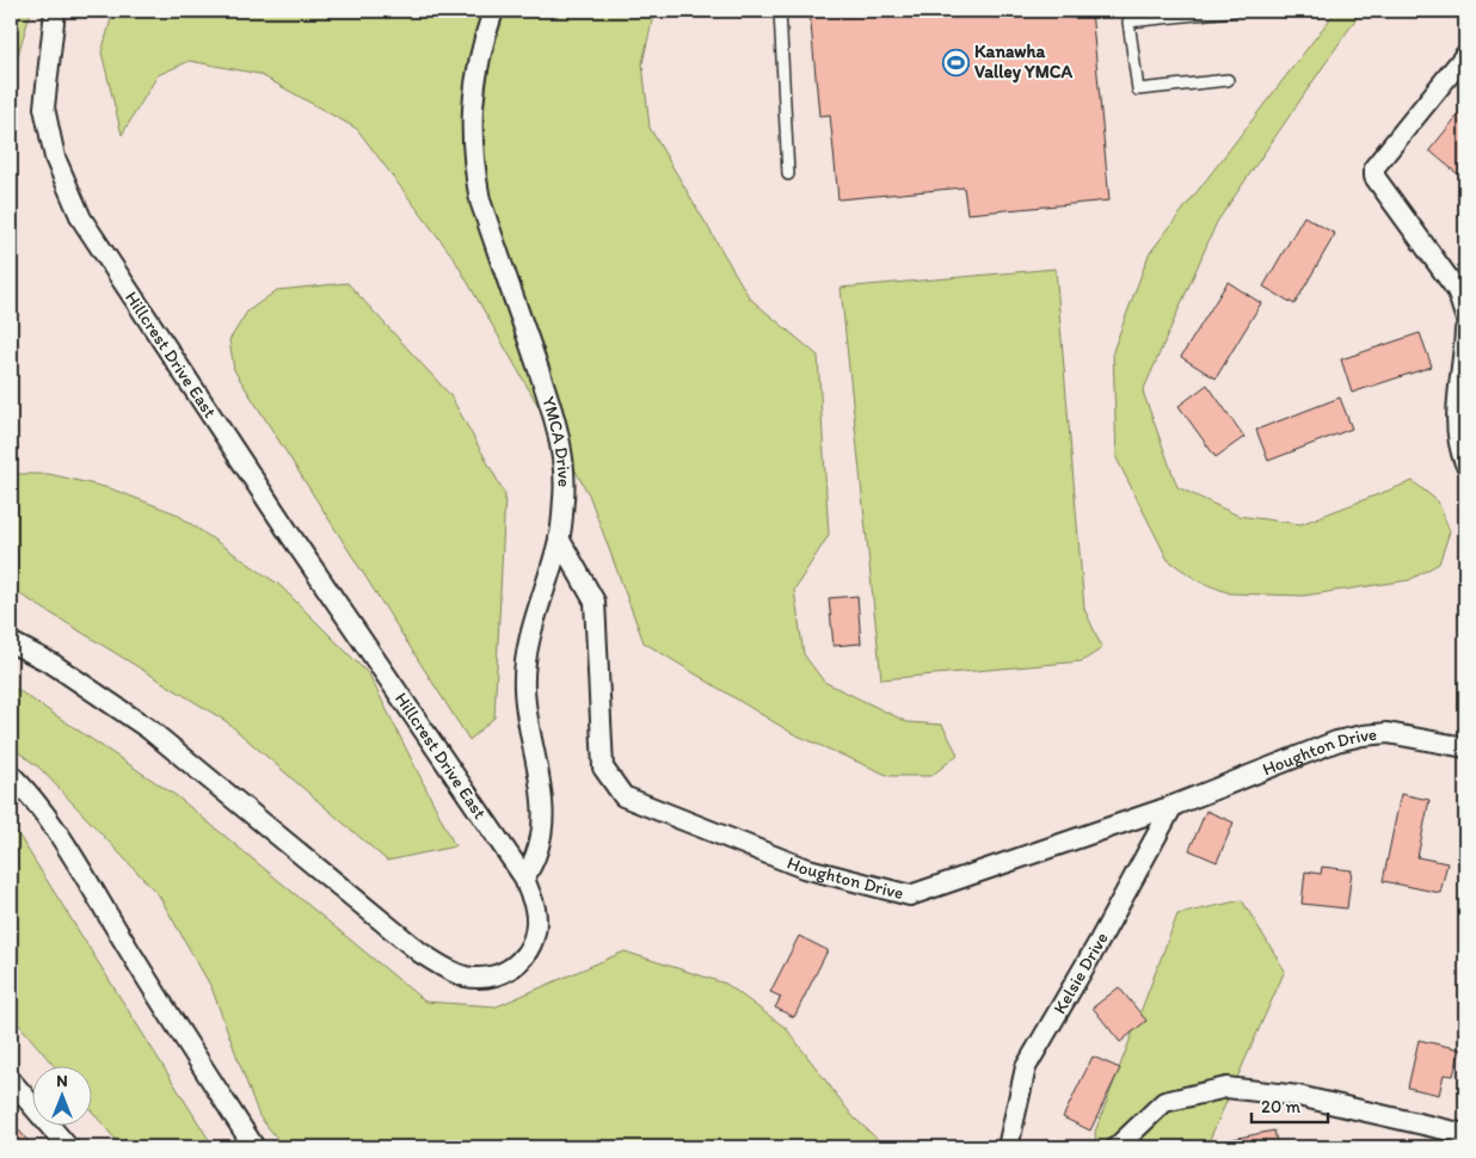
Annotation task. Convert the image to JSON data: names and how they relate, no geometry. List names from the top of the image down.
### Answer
{
  "streets": {
    "street": [
      "Hillcrest Drive East",
      "YMCA Drive",
      "Houghton Drive",
      "Kelsie Drive"
    ]
  },
  "crossings": [
    ["Hillcrest Drive East", "YMCA Drive"],
    ["YMCA Drive", "Houghton Drive"],
    ["Houghton Drive", "Kelsie Drive"]
  ],
  "places": {
    "sports": ["Kanawha Valley YMCA"]
  },
  "scale_bar": "20 m",
  "north": "top"
}
